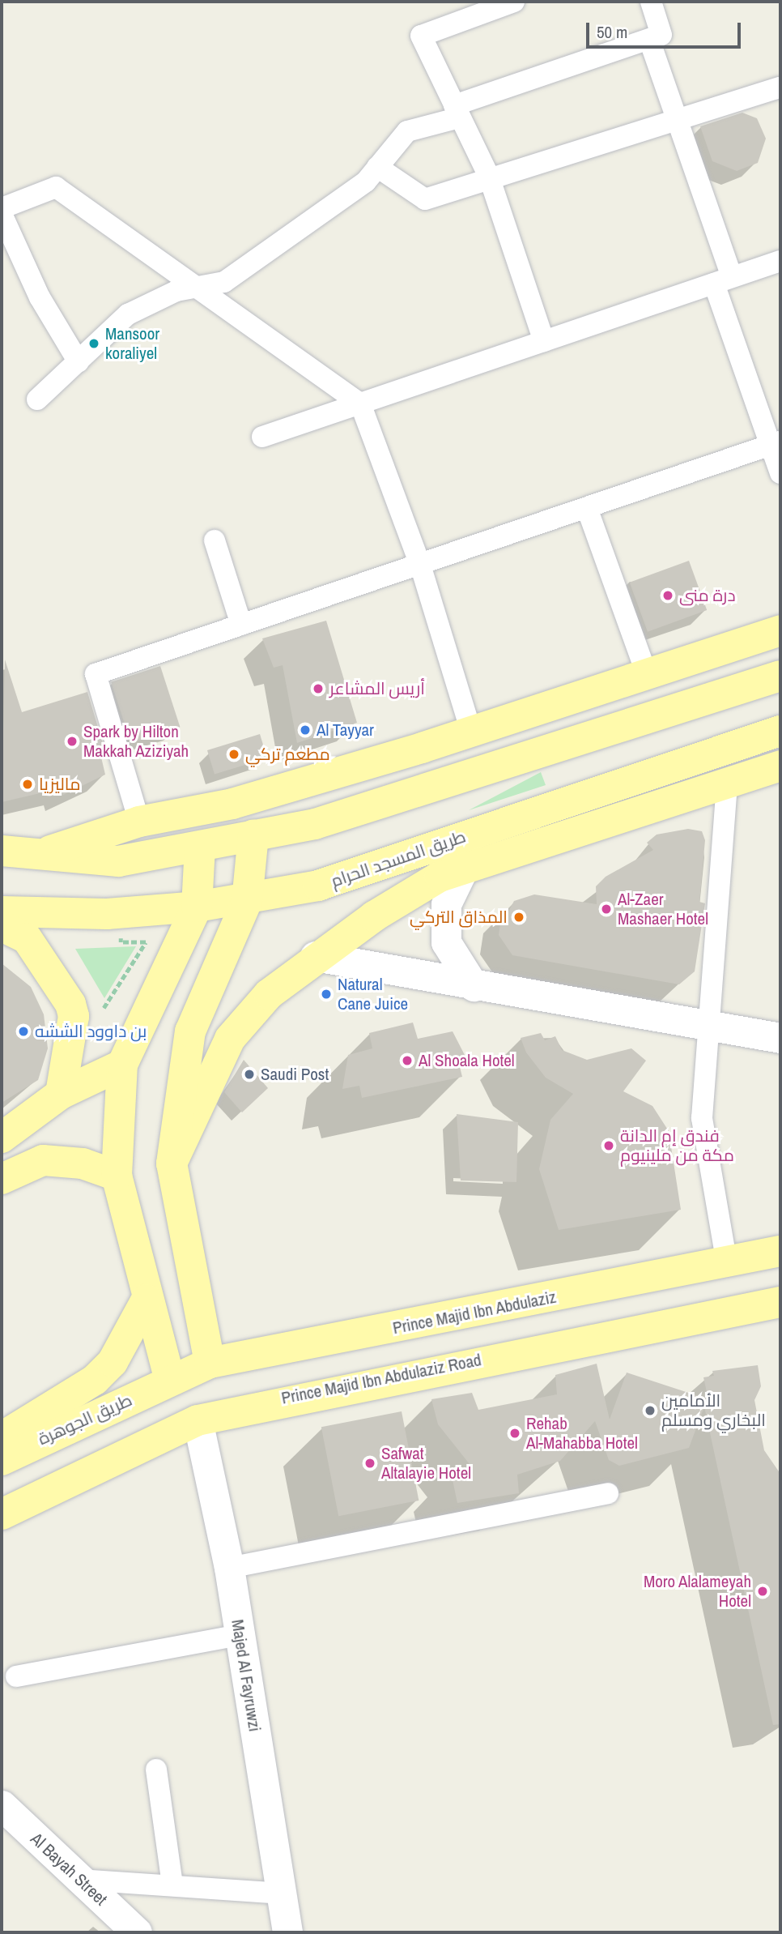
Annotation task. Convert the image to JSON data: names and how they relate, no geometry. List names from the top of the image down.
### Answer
{
  "streets": {
    "main road": [
      "طريق المسجد الحرام",
      "Prince Majid Ibn Abdulaziz",
      "Prince Majid Ibn Abdulaziz Road",
      "طريق الجوهرة"
    ],
    "street": ["Majed Al Fayruwzi", "Al Bayah Street"]
  },
  "crossings": [
    ["Prince Majid Ibn Abdulaziz", "طريق الجوهرة"],
    ["Prince Majid Ibn Abdulaziz Road", "Majed Al Fayruwzi"]
  ],
  "places": [
    "Mansoor koraliyel",
    "درة منى",
    "أريس المشاعر",
    "Al Tayyar",
    "Spark by Hilton Makkah Aziziyah",
    "مطعم تركي",
    "ماليزيا",
    "Al-Zaer Mashaer Hotel",
    "المذاق التركي",
    "Natural Cane Juice",
    "بن داوود الششه",
    "Al Shoala Hotel",
    "Saudi Post",
    "فندق إم الدانة مكة من ملينيوم",
    "الأمامين البخاري ومسلم",
    "Rehab Al-Mahabba Hotel",
    "Safwat Altalayie Hotel",
    "Moro Alalameyah Hotel"
  ],
  "scale_bar": "50 m"
}
